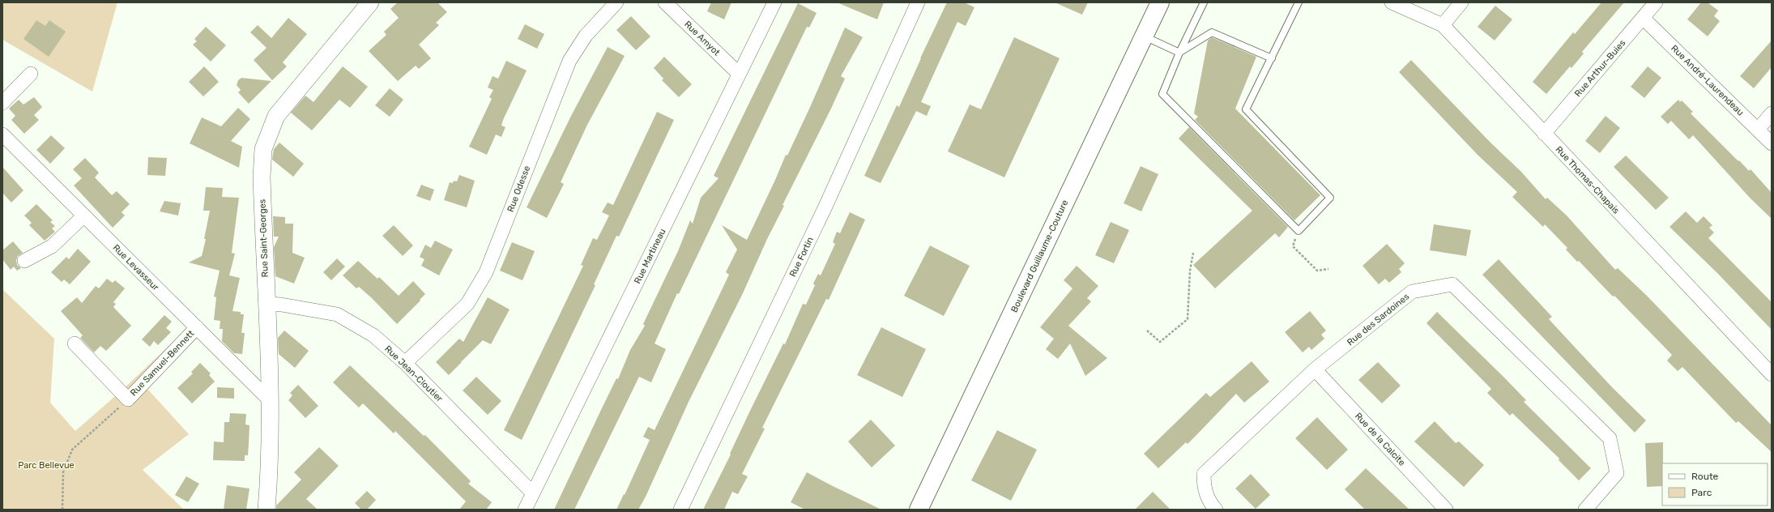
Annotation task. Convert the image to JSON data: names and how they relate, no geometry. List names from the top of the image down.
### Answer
{
  "streets": {
    "main road": ["Boulevard Guillaume-Couture"],
    "street": [
      "Rue Amyot",
      "Rue Arthur-Buies",
      "Rue André-Laurendeau",
      "Rue Thomas-Chapais",
      "Rue Odesse",
      "Rue Saint-Georges",
      "Rue Martineau",
      "Rue Fortin",
      "Rue Levasseur",
      "Rue des Sardoines",
      "Rue Samuel-Bennett",
      "Rue Jean-Cloutier",
      "Rue de la Calcite"
    ]
  },
  "crossings": [
    ["Rue Amyot", "Rue Martineau"],
    ["Rue Arthur-Buies", "Rue André-Laurendeau"],
    ["Rue Arthur-Buies", "Rue Thomas-Chapais"],
    ["Rue Odesse", "Rue Jean-Cloutier"],
    ["Rue Saint-Georges", "Rue Levasseur"],
    ["Rue Saint-Georges", "Rue Jean-Cloutier"],
    ["Rue Martineau", "Rue Jean-Cloutier"],
    ["Rue Levasseur", "Rue Samuel-Bennett"],
    ["Rue des Sardoines", "Rue de la Calcite"]
  ],
  "parks": ["Parc Bellevue"],
  "legend": ["Route", "Parc"]
}
